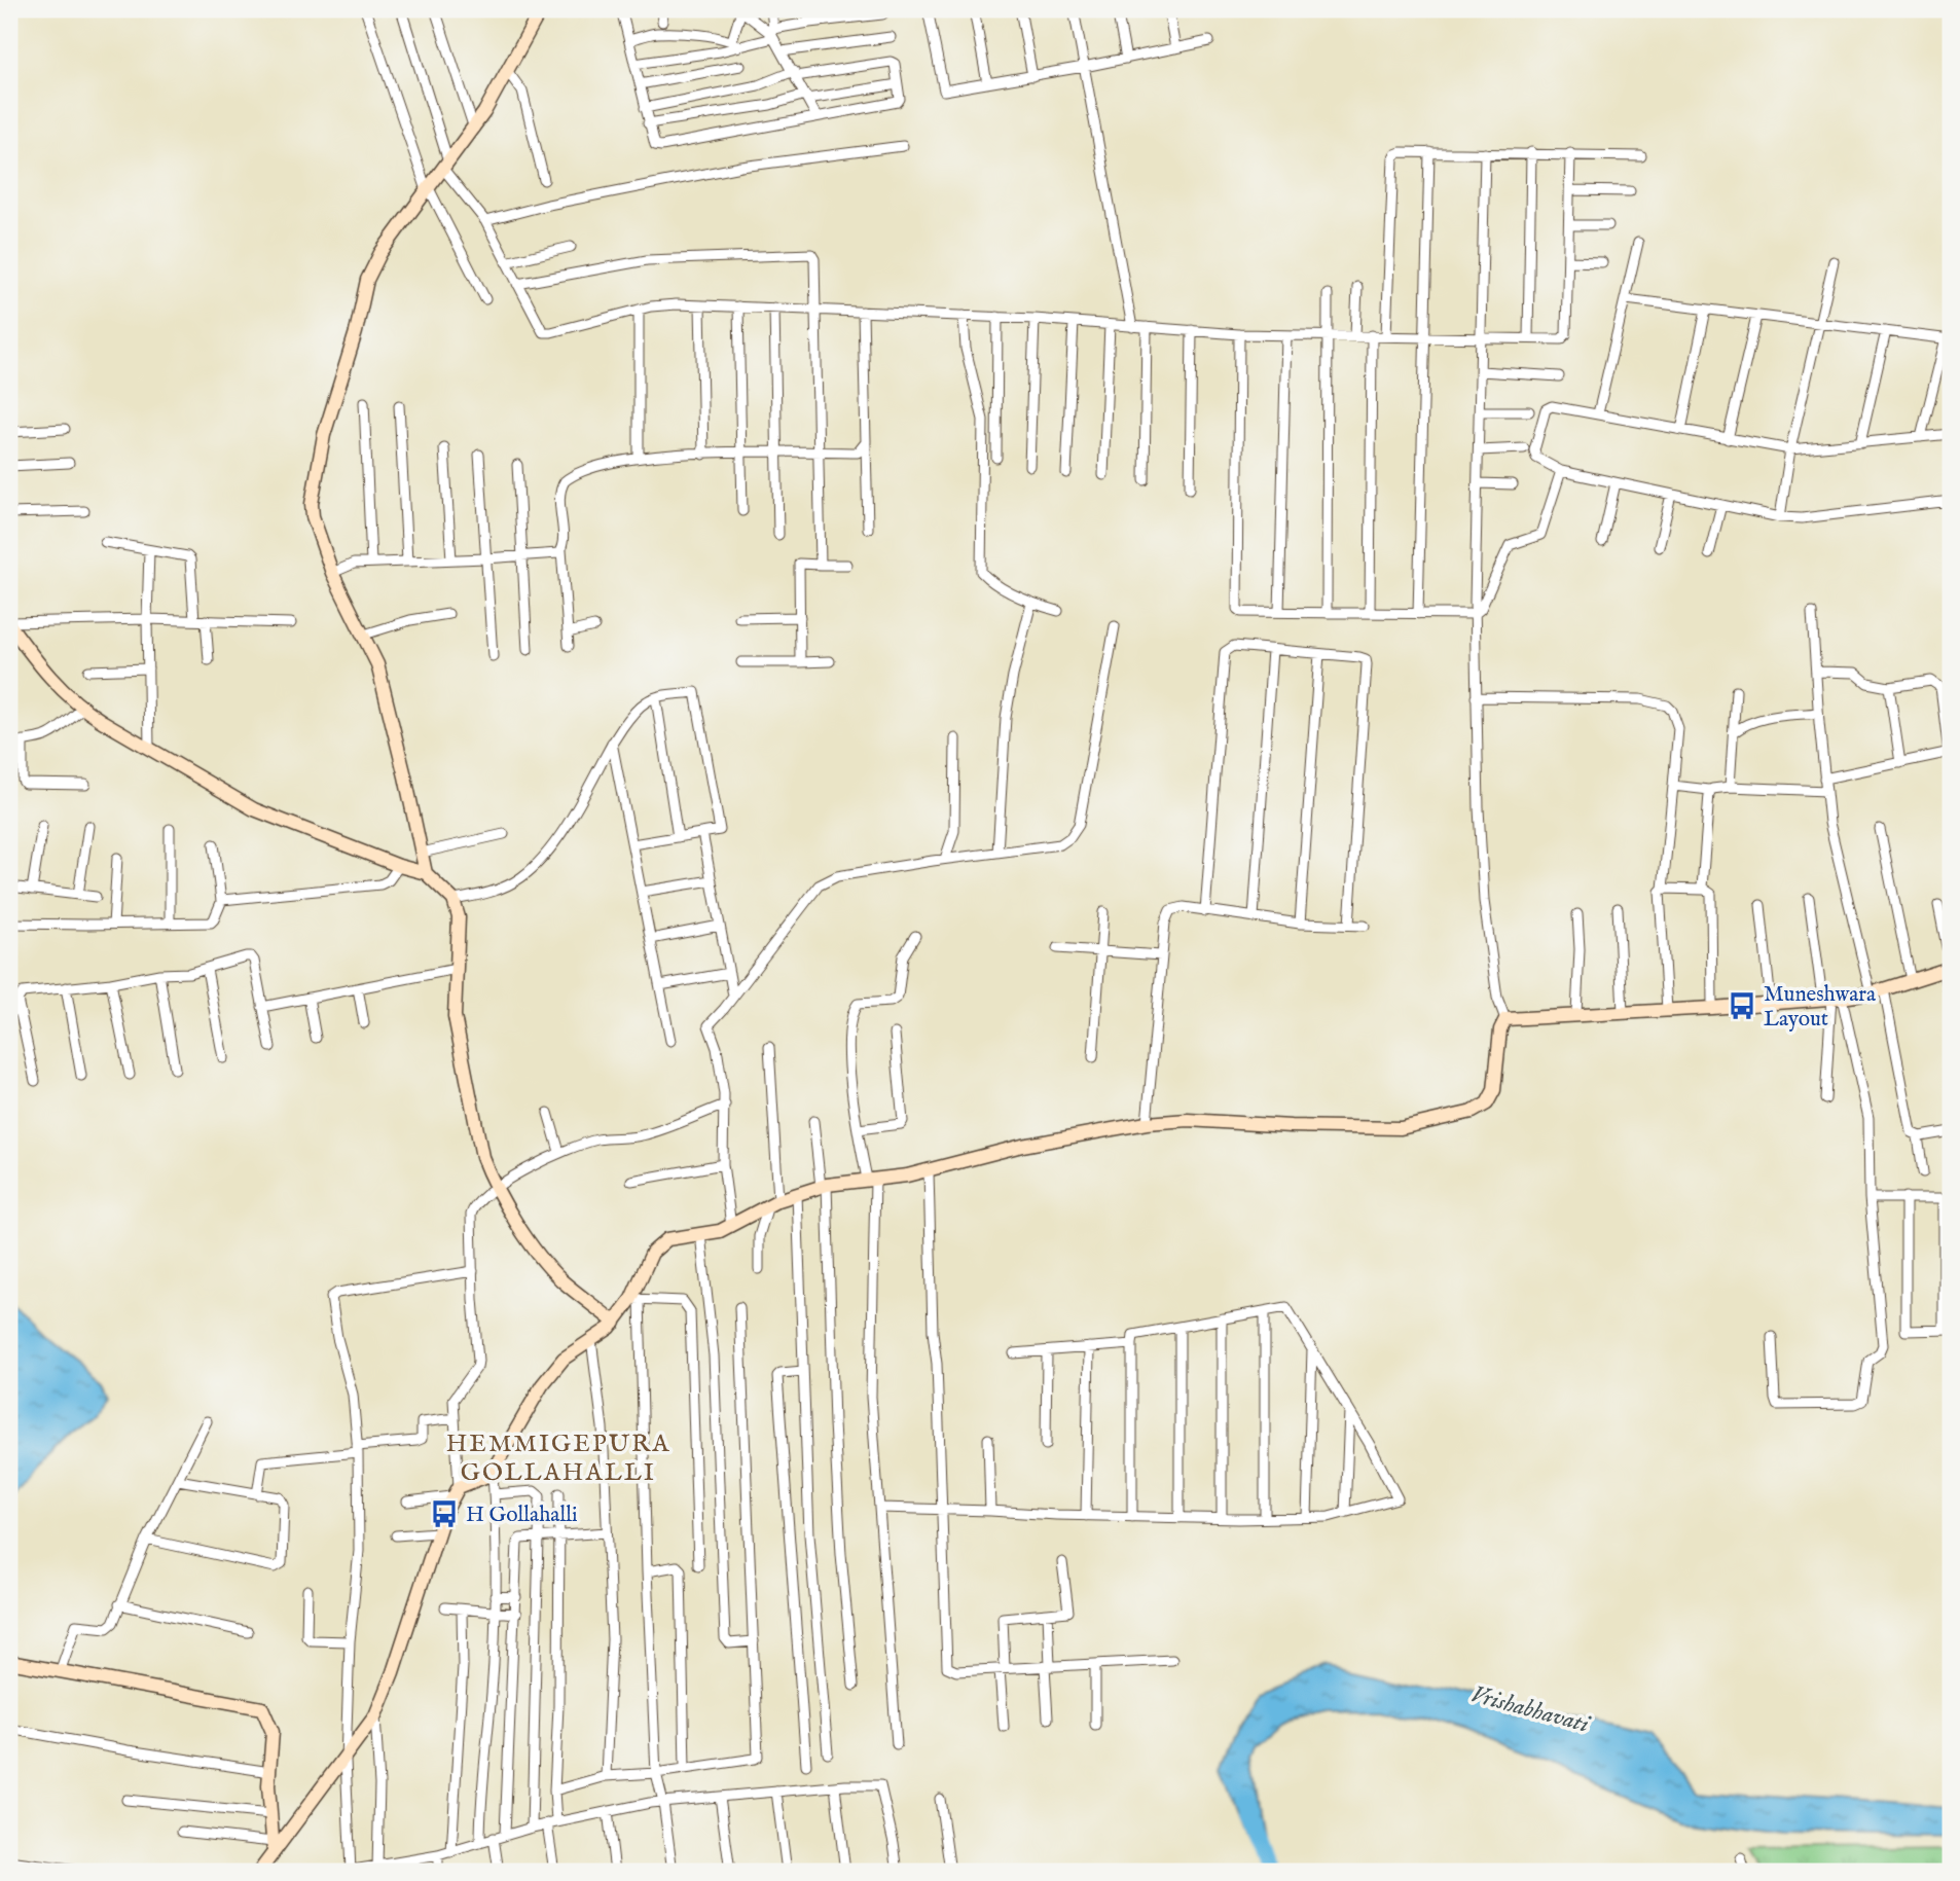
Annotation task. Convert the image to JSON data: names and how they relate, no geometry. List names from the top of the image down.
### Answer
{
  "districts": ["HEMMIGEPURA GOLLAHALLI"],
  "water": ["Vrishabhavati"],
  "places": {
    "bus stop": ["Muneshwara Layout", "H Gollahalli"]
  }
}
